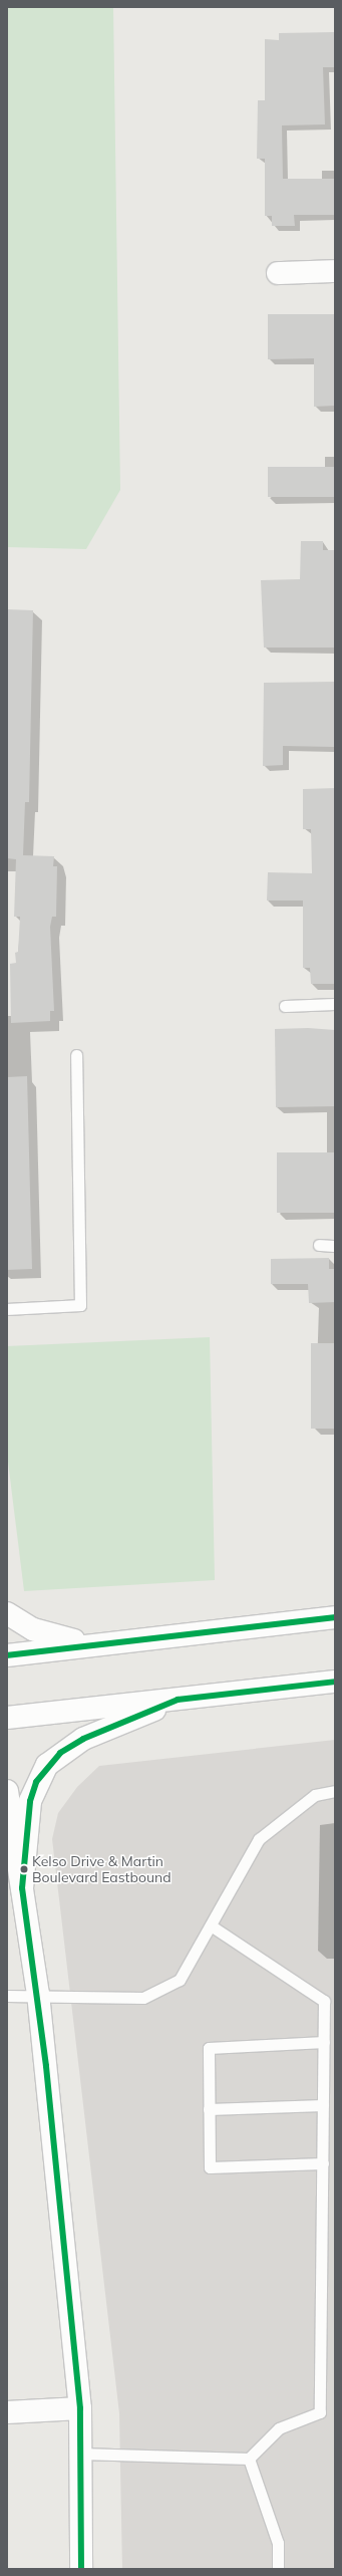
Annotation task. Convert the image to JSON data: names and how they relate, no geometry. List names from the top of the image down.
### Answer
{
  "places": ["Kelso Drive & Martin Boulevard Eastbound"]
}
